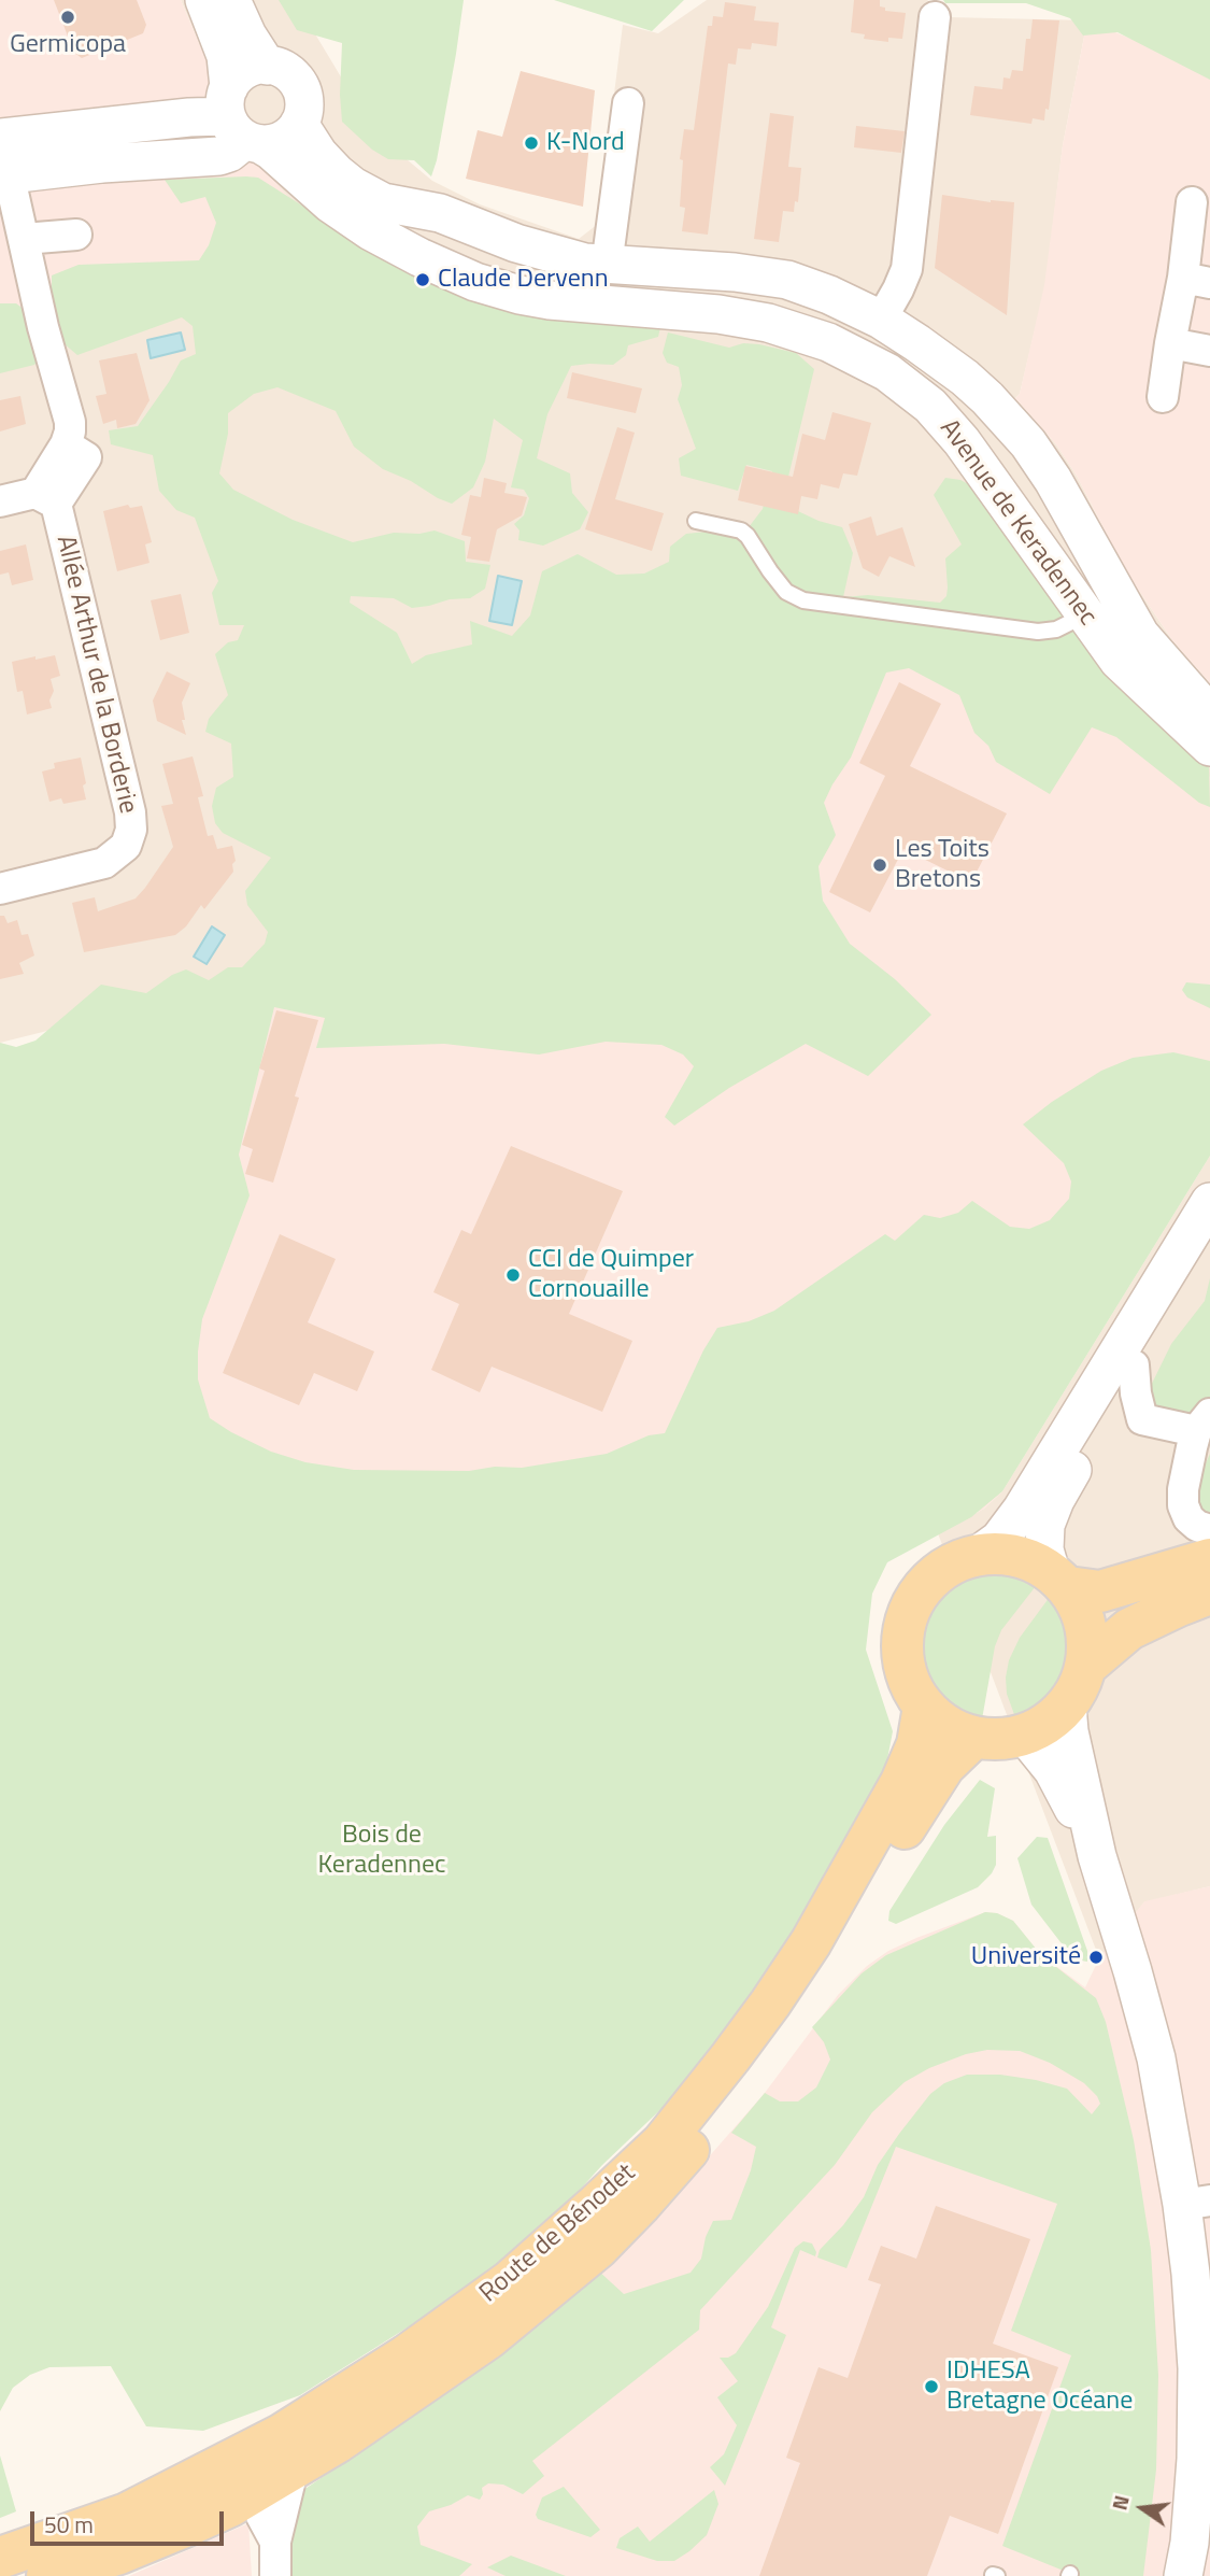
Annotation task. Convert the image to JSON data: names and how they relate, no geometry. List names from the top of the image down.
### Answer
{
  "streets": {
    "main road": ["Route de Bénodet"],
    "street": ["Avenue de Keradennec", "Allée Arthur de la Borderie"]
  },
  "parks": ["Bois de Keradennec"],
  "places": [
    "Germicopa",
    "K-Nord",
    "Claude Dervenn",
    "Les Toits Bretons",
    "CCI de Quimper Cornouaille",
    "Université",
    "IDHESA Bretagne Océane"
  ],
  "scale_bar": "50 m",
  "north": "left"
}
